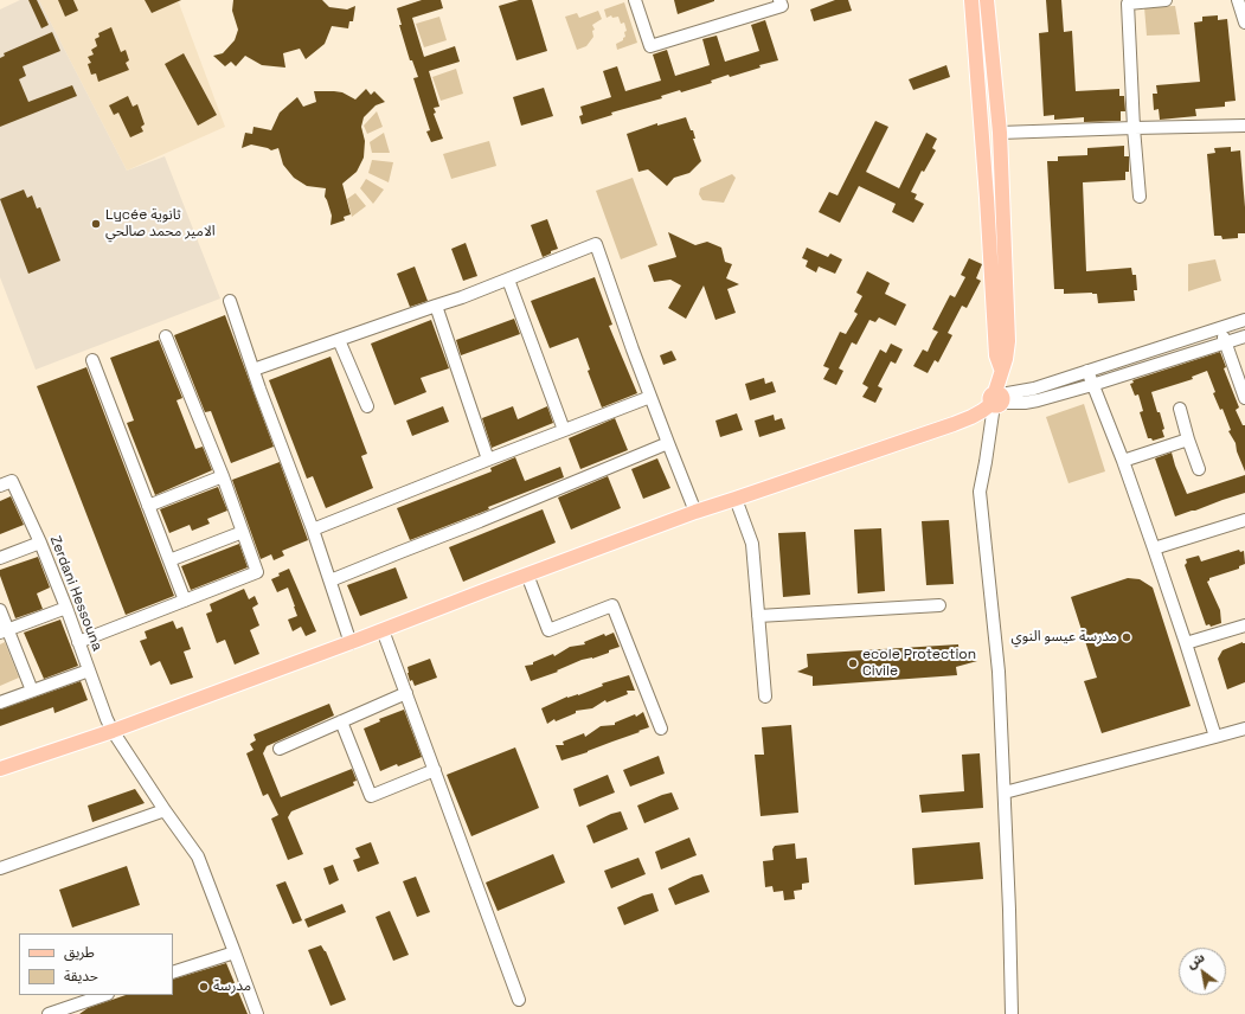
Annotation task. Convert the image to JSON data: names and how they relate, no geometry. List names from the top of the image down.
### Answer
{
  "streets": {
    "street": ["Zerdani Hessouna"]
  },
  "places": [
    "Lycée ثانوية الامير محمد صالحي",
    "مدرسة عيسو النوي",
    "ecole Protection Civile",
    "مدرسة"
  ],
  "legend": ["طريق", "حديقة"],
  "north": "top left"
}
